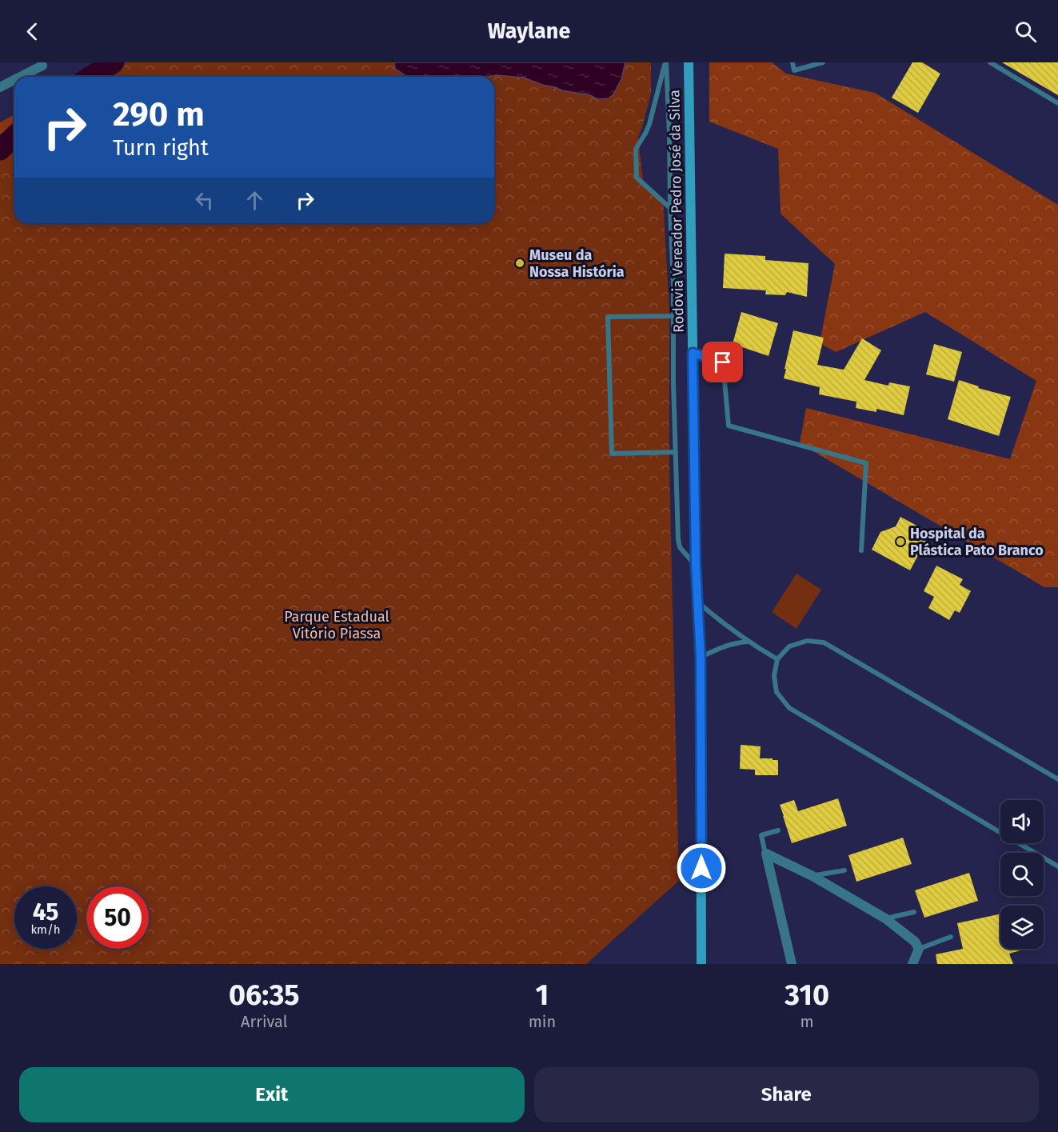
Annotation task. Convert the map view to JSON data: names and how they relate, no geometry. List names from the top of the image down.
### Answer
{
  "streets": {
    "main road": ["Rodovia Vereador Pedro José da Silva"]
  },
  "parks": ["Parque Estadual Vitório Piassa"],
  "places": ["Museu da Nossa História", "Hospital da Plástica Pato Branco"],
  "page": {
    "header": "Waylane",
    "turn": ["290 m", "Turn right"],
    "speed": "45 km/h",
    "limit": "50",
    "eta": [
      "06:35",
      "Arrival",
      "1",
      "min",
      "310",
      "m"
    ],
    "buttons": ["Exit", "Share"]
  }
}
